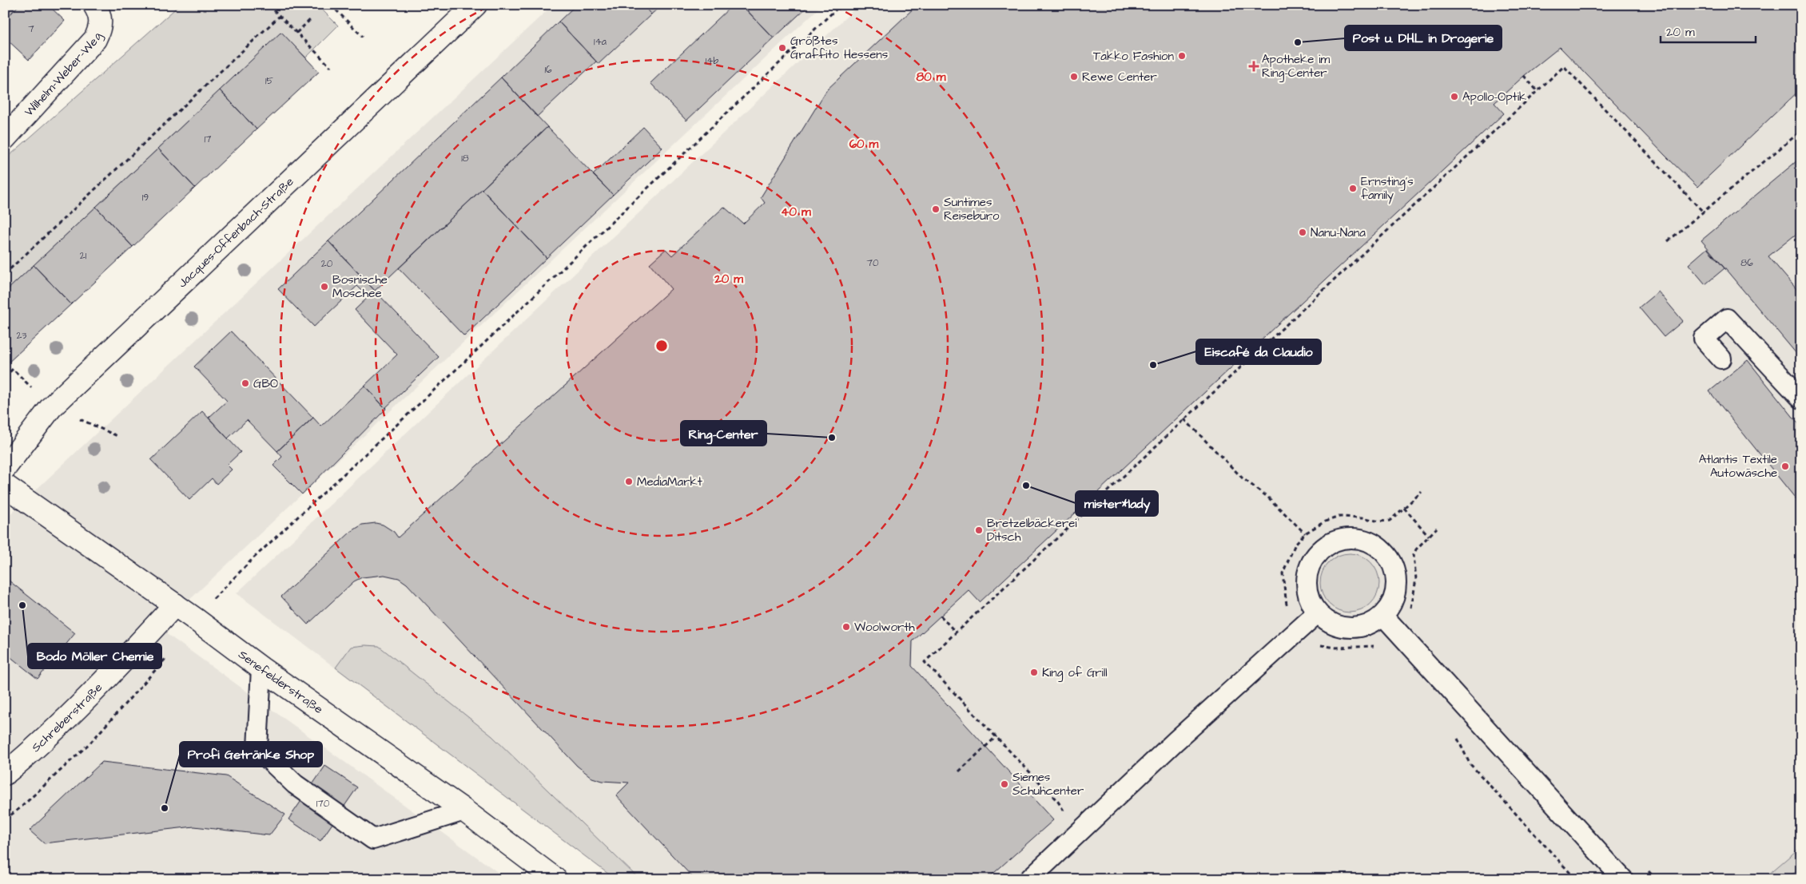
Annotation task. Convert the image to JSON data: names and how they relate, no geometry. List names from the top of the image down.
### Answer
{
  "streets": {
    "street": [
      "Wilhelm-Weber-Weg",
      "Jacques-Offenbach-Straße",
      "Senefelderstraße",
      "Schreberstraße"
    ]
  },
  "crossings": [
    ["Senefelderstraße", "Schreberstraße"]
  ],
  "places": {
    "other": [
      "Post u. DHL in Drogerie",
      "Größtes Graffito Hessens",
      "Takko Fashion",
      "Rewe Center",
      "Apollo-Optik",
      "Ernsting's family",
      "Suntimes Reisebüro",
      "Nanu-Nana",
      "Bosnische Moschee",
      "Eiscafé da Claudio",
      "GBO",
      "Ring-Center",
      "Atlantis Textile Autowäsche",
      "MediaMarkt",
      "mister*lady",
      "Bretzelbäckerei Ditsch",
      "Bodo Möller Chemie",
      "Woolworth",
      "King of Grill",
      "Siemes Schuhcenter",
      "Profi Getränke Shop"
    ],
    "health": ["Apotheke im Ring-Center"]
  },
  "house_numbers": [
    "7",
    "14a",
    "14b",
    "16",
    "15",
    "17",
    "18",
    "19",
    "21",
    "70",
    "86",
    "20",
    "23",
    "170"
  ],
  "scale_bar": "20 m",
  "rings": [
    "80 m",
    "60 m",
    "40 m",
    "20 m"
  ]
}
